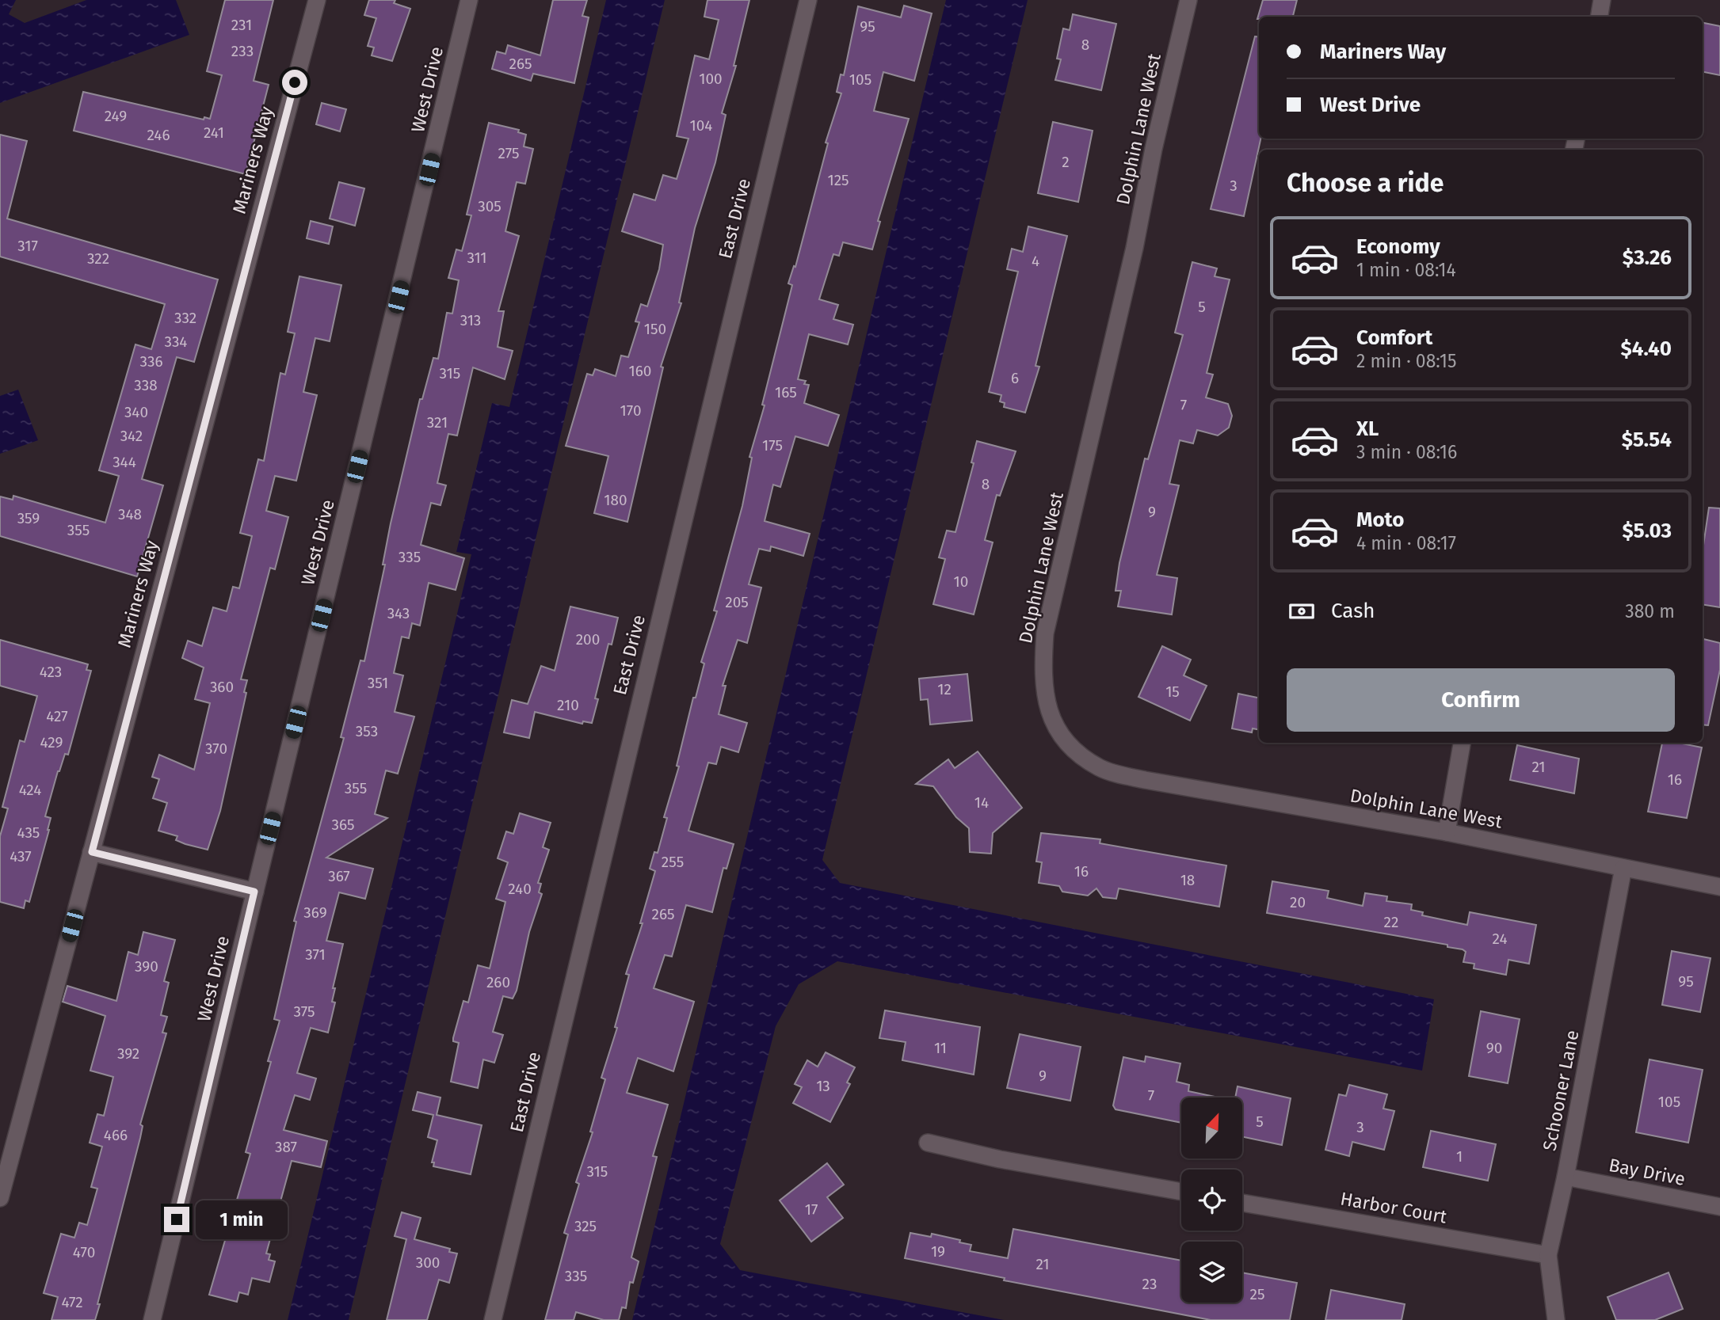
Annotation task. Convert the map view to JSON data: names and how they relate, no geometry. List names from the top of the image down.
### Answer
{
  "streets": {
    "street": [
      "West Drive",
      "Dolphin Lane West",
      "Mariners Way",
      "East Drive",
      "Schooner Lane",
      "Bay Drive",
      "Harbor Court"
    ]
  },
  "crossings": [
    ["Dolphin Lane West", "Schooner Lane"],
    ["Schooner Lane", "Bay Drive"],
    ["Schooner Lane", "Harbor Court"]
  ],
  "house_numbers": [
    "231",
    "95",
    "8",
    "233",
    "265",
    "100",
    "105",
    "249",
    "104",
    "241",
    "246",
    "275",
    "2",
    "125",
    "3",
    "305",
    "317",
    "311",
    "322",
    "4",
    "5",
    "332",
    "313",
    "150",
    "334",
    "336",
    "160",
    "315",
    "6",
    "338",
    "165",
    "7",
    "170",
    "340",
    "321",
    "342",
    "175",
    "344",
    "8",
    "180",
    "9",
    "348",
    "359",
    "355",
    "335",
    "10",
    "205",
    "343",
    "200",
    "423",
    "351",
    "360",
    "12",
    "15",
    "210",
    "427",
    "353",
    "429",
    "370",
    "21",
    "16",
    "355",
    "424",
    "14",
    "365",
    "435",
    "437",
    "255",
    "16",
    "367",
    "18",
    "240",
    "20",
    "369",
    "265",
    "22",
    "24",
    "371",
    "390",
    "95",
    "260",
    "375",
    "11",
    "90",
    "392",
    "9",
    "13",
    "7",
    "105",
    "5",
    "3",
    "466",
    "387",
    "1",
    "315",
    "17",
    "325",
    "19",
    "470",
    "300",
    "21",
    "335",
    "23",
    "25",
    "472"
  ],
  "north": "top right",
  "page": {
    "banner": ["Mariners Way", "West Drive"],
    "heading": "Choose a ride",
    "list": [
      {
        "name": "Economy",
        "note": "1 min · 08:14",
        "value": "$3.26"
      },
      {
        "name": "Comfort",
        "note": "2 min · 08:15",
        "value": "$4.40"
      },
      {
        "name": "XL",
        "note": "3 min · 08:16",
        "value": "$5.54"
      },
      {
        "name": "Moto",
        "note": "4 min · 08:17",
        "value": "$5.03"
      }
    ],
    "pay": ["Cash", "380 m"],
    "buttons": "Confirm",
    "bubble": "1 min"
  }
}
